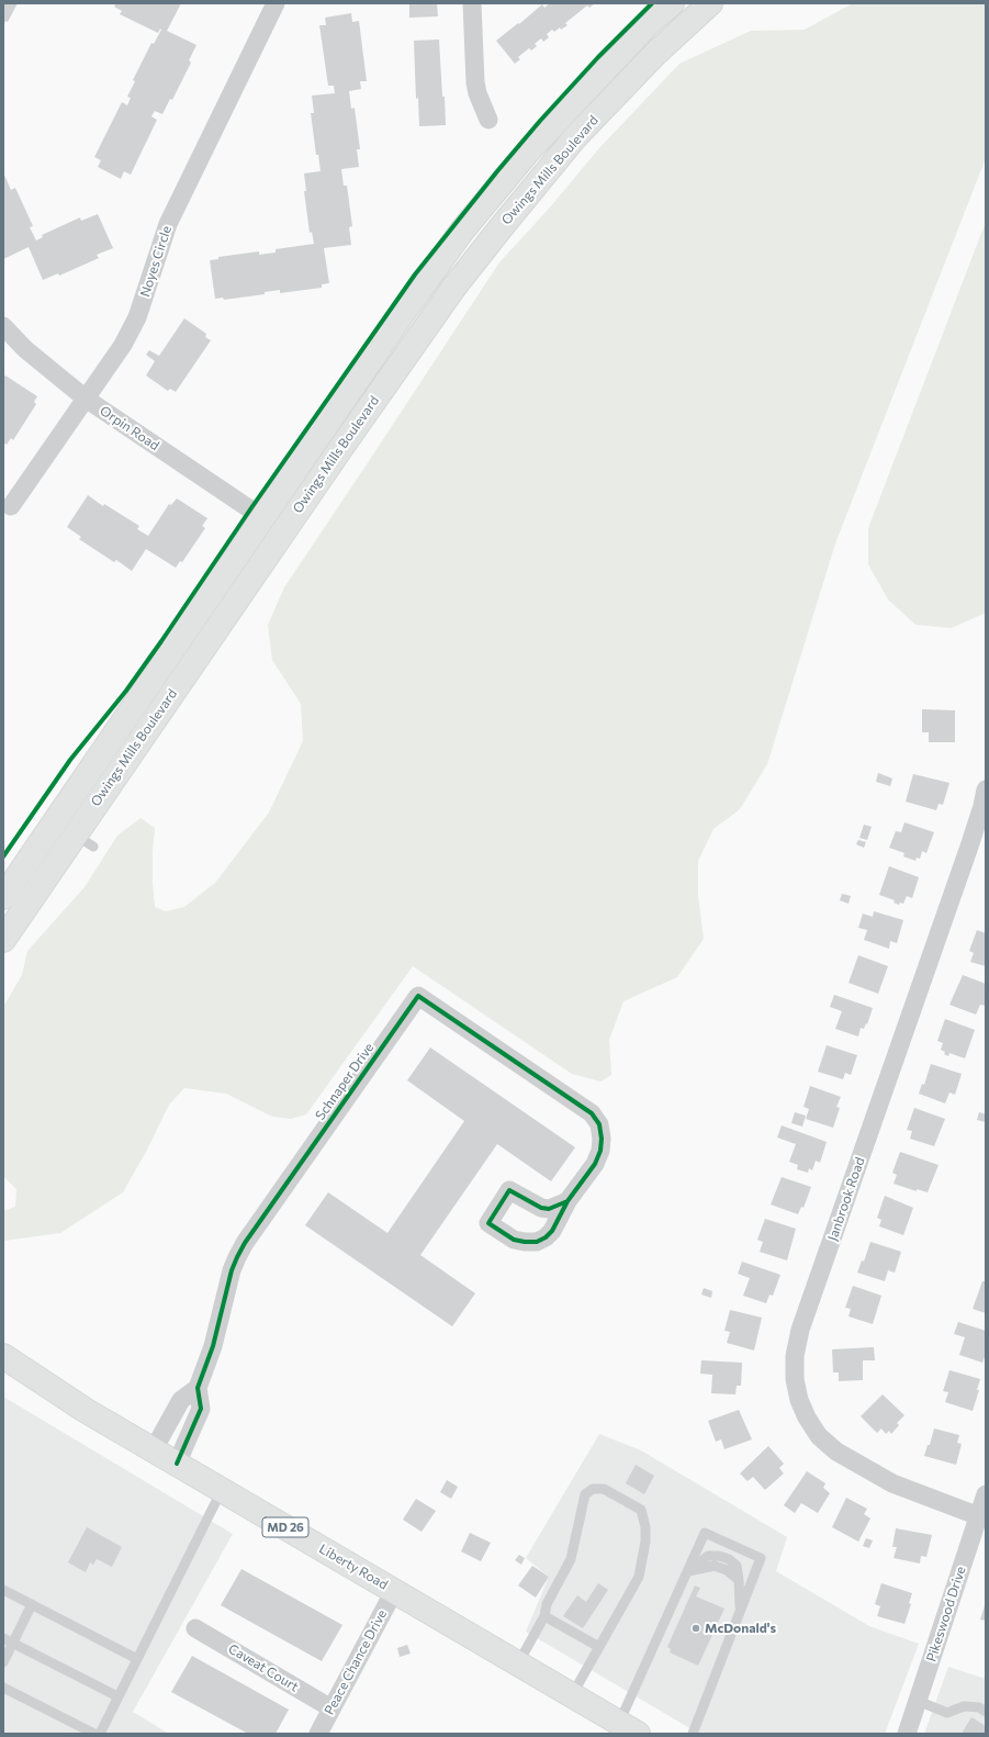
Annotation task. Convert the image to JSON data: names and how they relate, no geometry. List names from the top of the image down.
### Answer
{
  "streets": {
    "main road": ["Owings Mills Boulevard", "MD 26", "Liberty Road"],
    "street": [
      "Noyes Circle",
      "Orpin Road",
      "Schnaper Drive",
      "Janbrook Road",
      "Pikeswood Drive",
      "Peace Chance Drive",
      "Caveat Court"
    ]
  },
  "crossings": [
    ["Owings Mills Boulevard", "Orpin Road"],
    ["Noyes Circle", "Orpin Road"],
    ["Schnaper Drive", "Liberty Road"],
    ["Janbrook Road", "Pikeswood Drive"],
    ["Liberty Road", "Peace Chance Drive"],
    ["Peace Chance Drive", "Caveat Court"]
  ],
  "places": ["McDonald's"]
}
